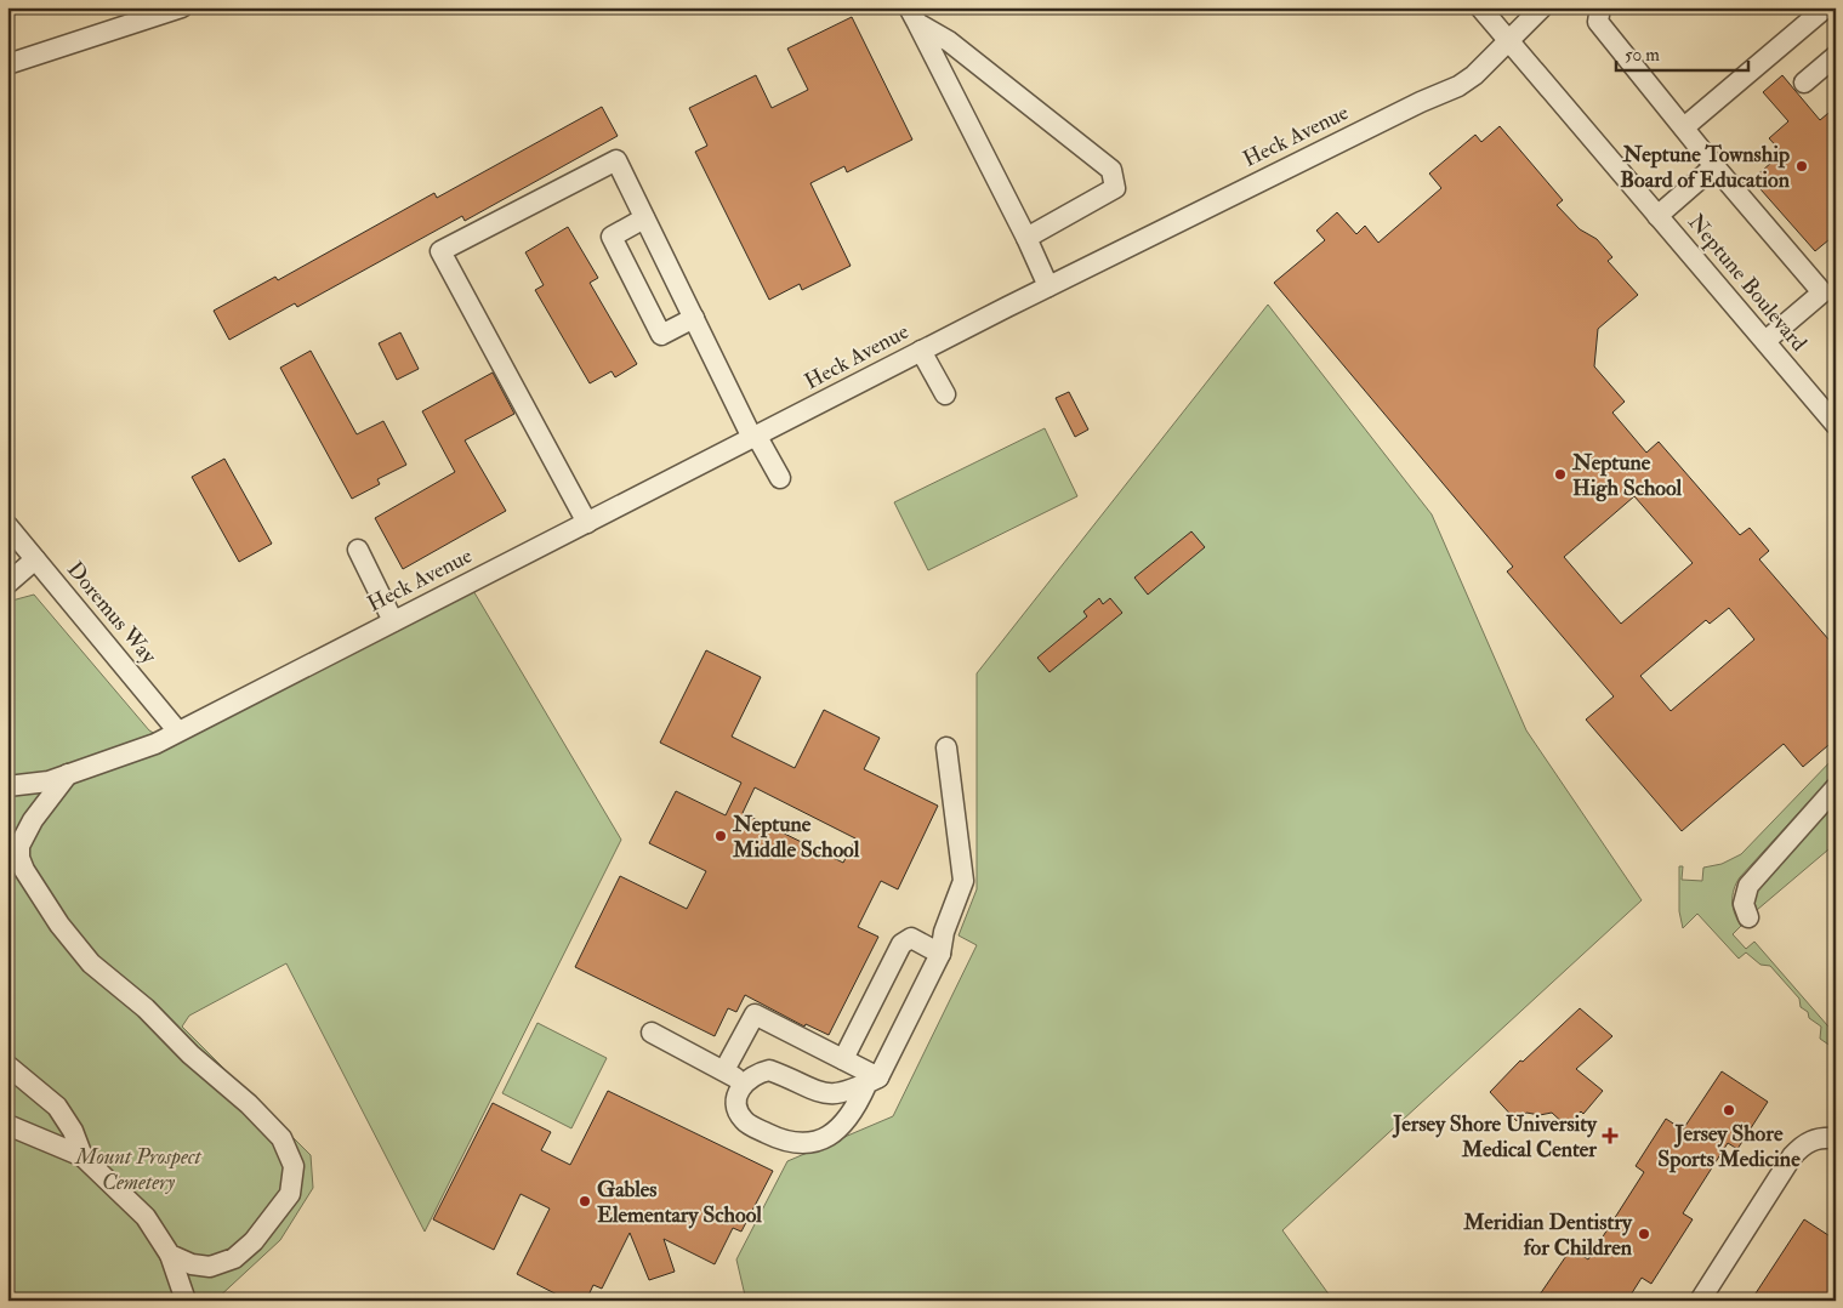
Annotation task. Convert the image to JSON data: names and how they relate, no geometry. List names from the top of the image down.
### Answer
{
  "streets": {
    "street": ["Heck Avenue", "Neptune Boulevard", "Doremus Way"]
  },
  "crossings": [
    ["Heck Avenue", "Neptune Boulevard"],
    ["Heck Avenue", "Doremus Way"]
  ],
  "parks": ["Mount Prospect Cemetery"],
  "places": {
    "other": [
      "Neptune Township Board of Education",
      "Neptune High School",
      "Neptune Middle School",
      "Jersey Shore Sports Medicine",
      "Gables Elementary School",
      "Meridian Dentistry for Children"
    ],
    "health": ["Jersey Shore University Medical Center"]
  },
  "scale_bar": "50 m"
}
